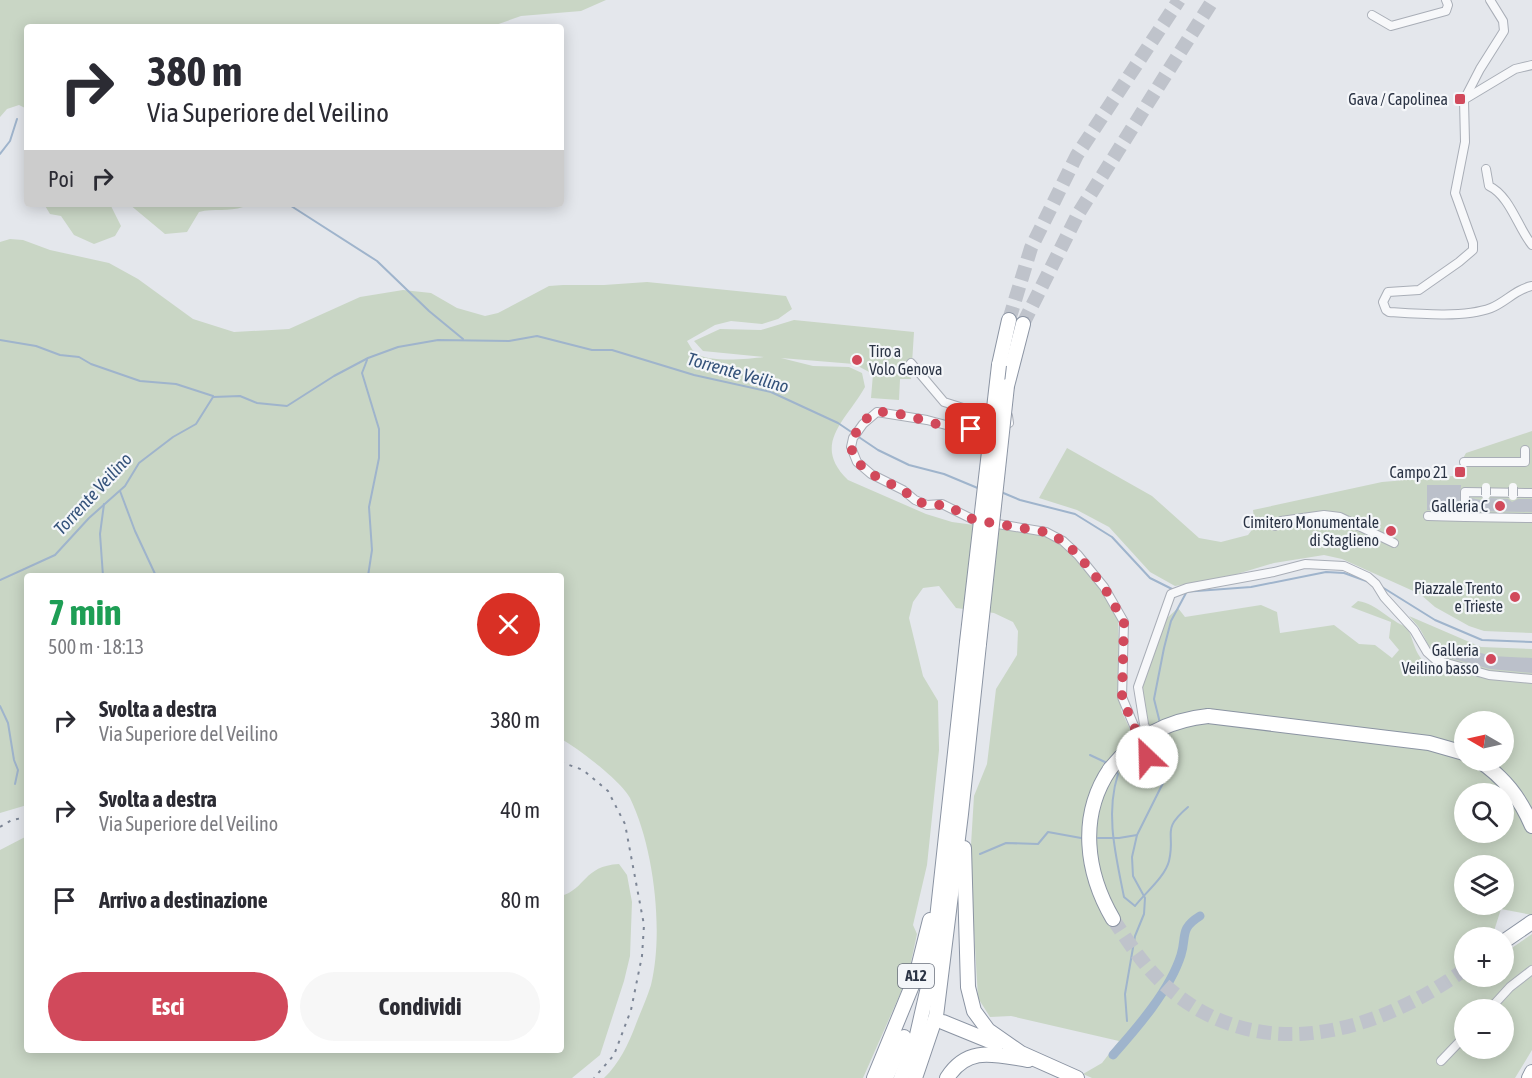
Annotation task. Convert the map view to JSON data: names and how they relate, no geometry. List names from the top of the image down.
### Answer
{
  "streets": {
    "highway": ["A12"]
  },
  "water": ["Torrente Veilino"],
  "places": {
    "transit": ["Gava / Capolinea", "Campo 21"],
    "other": [
      "Tiro a Volo Genova",
      "Galleria C",
      "Cimitero Monumentale di Staglieno",
      "Piazzale Trento e Trieste",
      "Galleria Veilino basso"
    ]
  },
  "north": "left",
  "page": {
    "turn": ["380 m", "Via Superiore del Veilino"],
    "then": "Poi",
    "heading": ["7 min", "500 m · 18:13"],
    "list": [
      {
        "name": "Svolta a destra",
        "note": "Via Superiore del Veilino",
        "value": "380 m"
      },
      {
        "name": "Svolta a destra",
        "note": "Via Superiore del Veilino",
        "value": "40 m"
      },
      {
        "name": "Arrivo a destinazione",
        "value": "80 m"
      }
    ],
    "map_buttons": ["+", "−"],
    "buttons": ["Esci", "Condividi"]
  }
}
